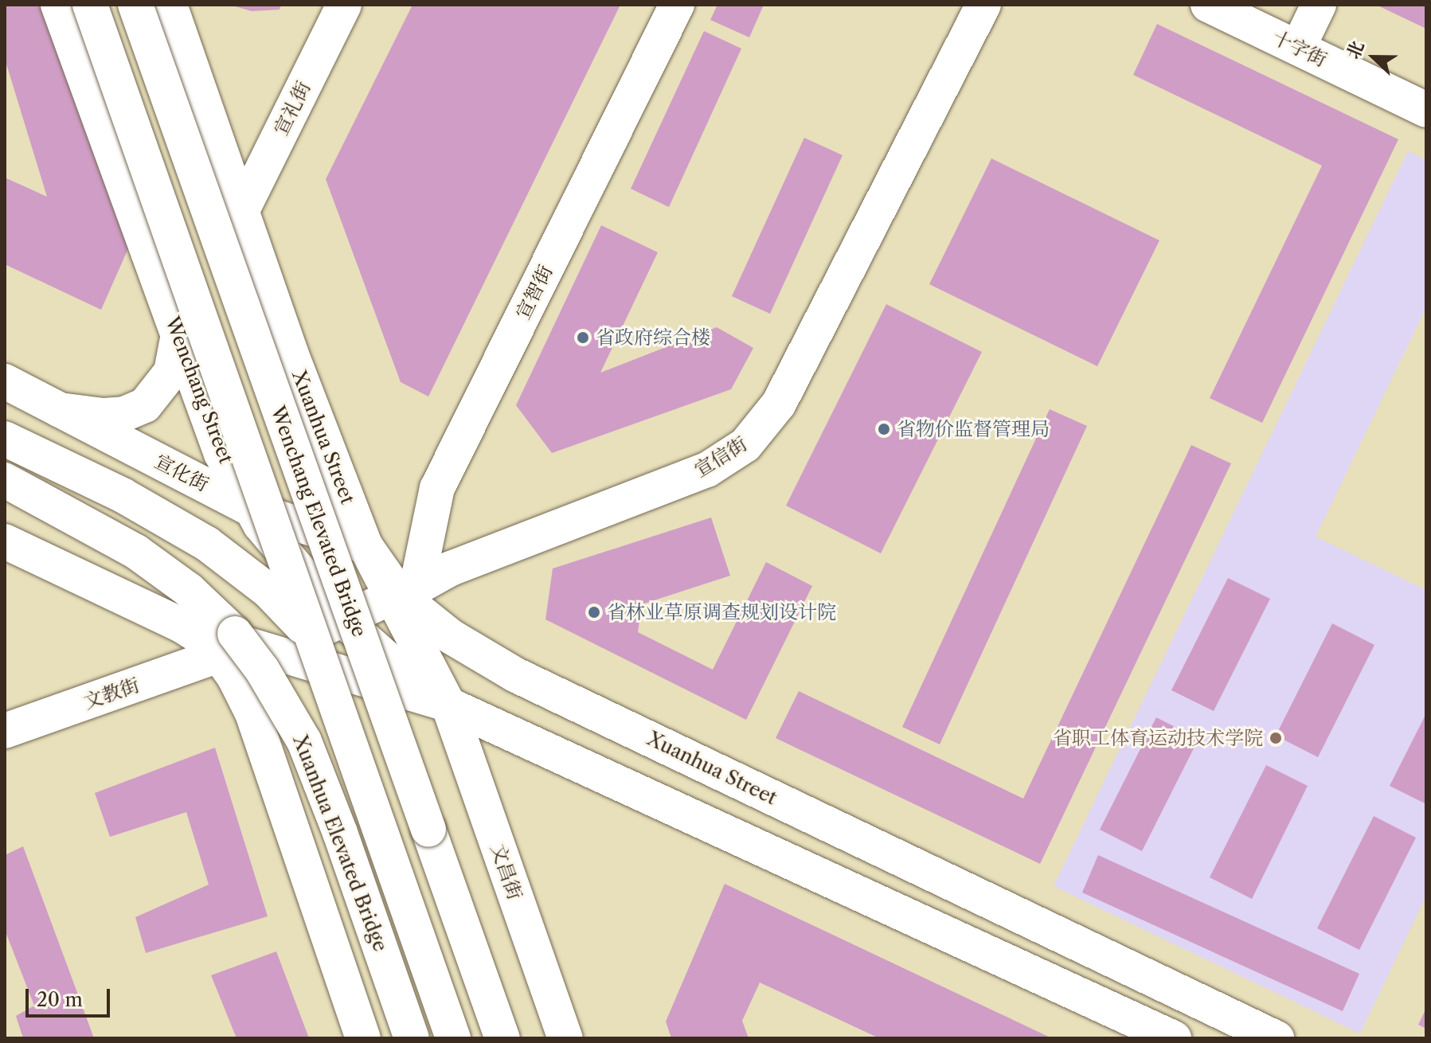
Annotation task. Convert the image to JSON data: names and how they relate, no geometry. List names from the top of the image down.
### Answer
{
  "streets": {
    "main road": [
      "十字街",
      "宣礼街",
      "宣智街",
      "Wenchang Street",
      "Xuanhua Street",
      "宣信街",
      "宣化街",
      "Wenchang Elevated Bridge",
      "文教街",
      "Xuanhua Elevated Bridge",
      "文昌街"
    ]
  },
  "crossings": [
    ["宣礼街", "Xuanhua Street"],
    ["宣智街", "Xuanhua Street"],
    ["宣智街", "宣信街"],
    ["宣智街", "文昌街"],
    ["Wenchang Street", "宣信街"],
    ["Wenchang Street", "宣化街"],
    ["Wenchang Street", "文昌街"],
    ["Xuanhua Street", "宣信街"],
    ["Xuanhua Street", "宣化街"],
    ["Xuanhua Street", "文昌街"],
    ["宣信街", "文昌街"]
  ],
  "places": [
    "省政府综合楼",
    "省物价监督管理局",
    "省林业草原调查规划设计院",
    "省职工体育运动技术学院"
  ],
  "scale_bar": "20 m",
  "north": "left"
}
